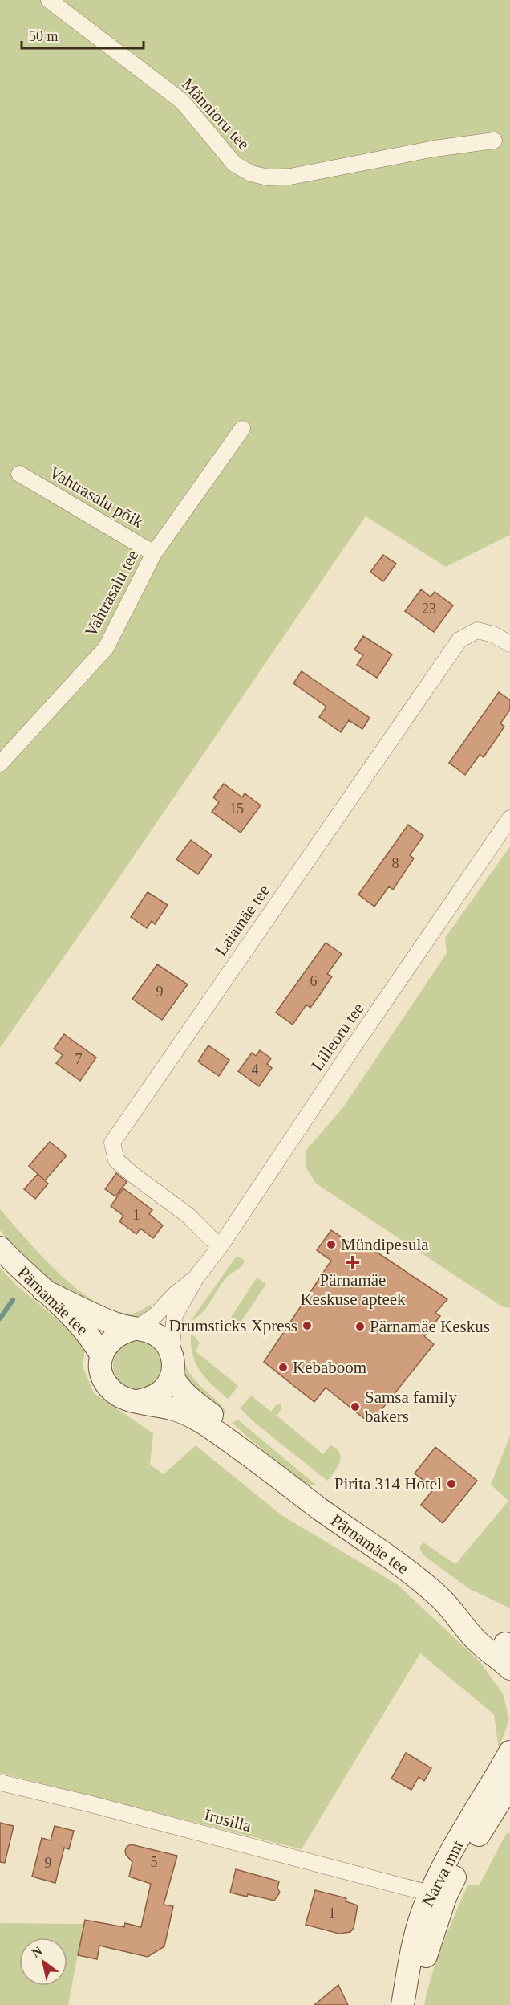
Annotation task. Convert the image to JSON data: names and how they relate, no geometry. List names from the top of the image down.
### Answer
{
  "streets": {
    "main road": ["Pärnamäe tee", "Narva mnt"],
    "street": [
      "Männioru tee",
      "Vahtrasalu põik",
      "Vahtrasalu tee",
      "Laiamäe tee",
      "Lilleoru tee",
      "Irusilla"
    ]
  },
  "crossings": [
    ["Vahtrasalu põik", "Vahtrasalu tee"],
    ["Laiamäe tee", "Lilleoru tee"],
    ["Lilleoru tee", "Pärnamäe tee"],
    ["Irusilla", "Narva mnt"]
  ],
  "places": {
    "other": [
      "Mündipesula",
      "Drumsticks Xpress",
      "Pärnamäe Keskus",
      "Kebaboom",
      "Samsa family bakers",
      "Pirita 314 Hotel"
    ],
    "health": ["Pärnamäe Keskuse apteek"]
  },
  "house_numbers": [
    "23",
    "15",
    "8",
    "6",
    "9",
    "7",
    "4",
    "1",
    "5",
    "9",
    "1"
  ],
  "scale_bar": "50 m",
  "north": "top left"
}
